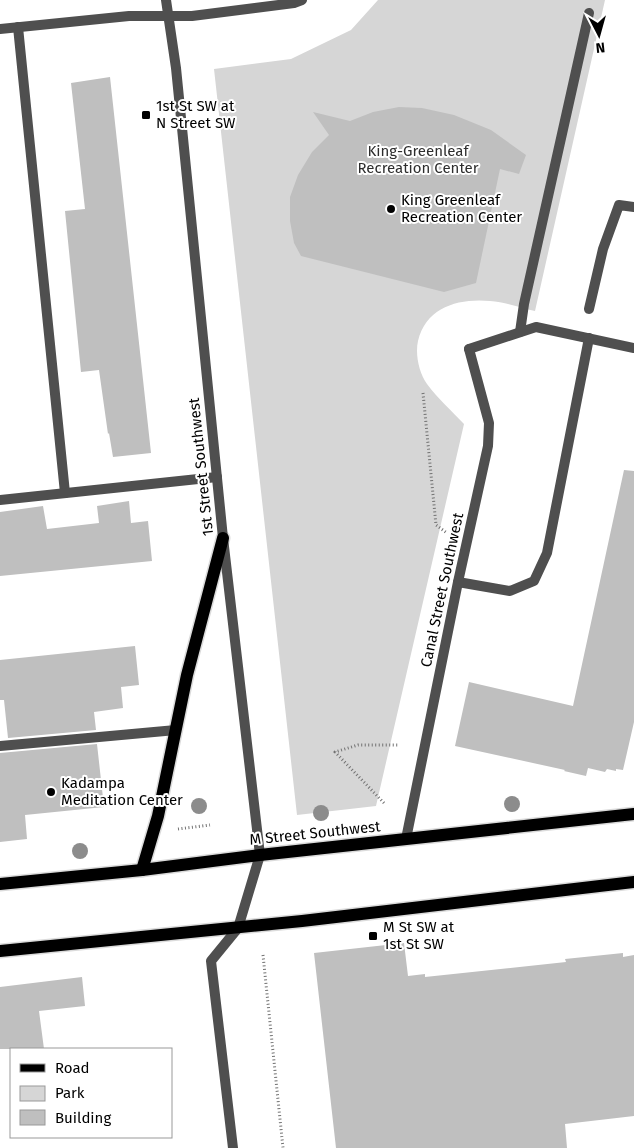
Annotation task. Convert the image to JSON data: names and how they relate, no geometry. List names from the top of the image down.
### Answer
{
  "streets": {
    "main road": ["M Street Southwest"],
    "street": ["1st Street Southwest", "Canal Street Southwest"]
  },
  "crossings": [
    ["1st Street Southwest", "M Street Southwest"],
    ["Canal Street Southwest", "M Street Southwest"]
  ],
  "parks": ["King-Greenleaf Recreation Center"],
  "places": {
    "transit": ["1st St SW at N Street SW", "M St SW at 1st St SW"],
    "other": ["King Greenleaf Recreation Center", "Kadampa Meditation Center"]
  },
  "legend": ["Road", "Park", "Building"],
  "north": "bottom"
}
